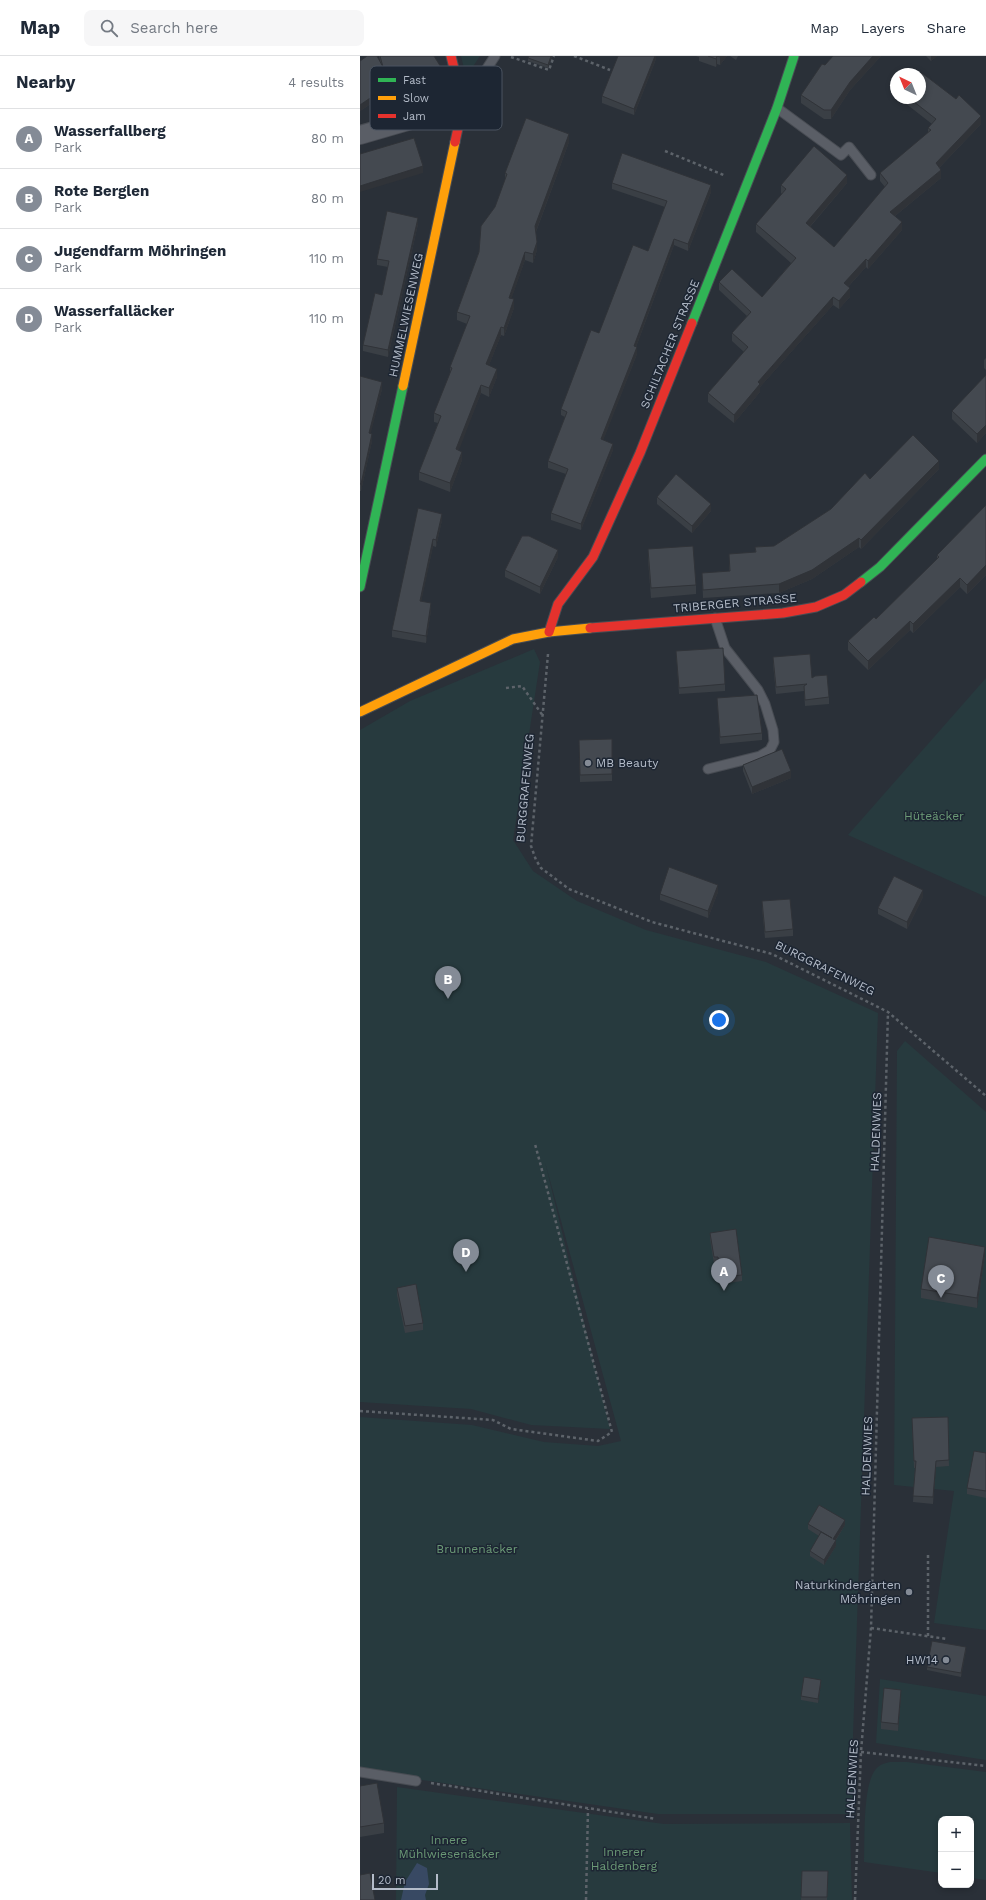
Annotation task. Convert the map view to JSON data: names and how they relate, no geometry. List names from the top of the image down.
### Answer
{
  "streets": {
    "street": ["HUMMELWIESENWEG", "SCHILTACHER STRASSE", "TRIBERGER STRASSE"],
    "path": ["BURGGRAFENWEG", "HALDENWIES"]
  },
  "crossings": [
    ["SCHILTACHER STRASSE", "TRIBERGER STRASSE"],
    ["SCHILTACHER STRASSE", "BURGGRAFENWEG"],
    ["TRIBERGER STRASSE", "BURGGRAFENWEG"],
    ["BURGGRAFENWEG", "HALDENWIES"]
  ],
  "parks": [
    "Hüteäcker",
    "Brunnenäcker",
    "Innere Mühlwiesenäcker",
    "Innerer Haldenberg"
  ],
  "places": ["MB Beauty", "Naturkindergarten Möhringen", "HW14"],
  "legend": ["Fast", "Slow", "Jam"],
  "scale_bar": "20 m",
  "north": "top left",
  "page": {
    "header": "Map",
    "search": "Search here",
    "nav": ["Map", "Layers", "Share"],
    "heading": ["Nearby", "4 results"],
    "list": [
      {
        "mark": "A",
        "name": "Wasserfallberg",
        "note": "Park",
        "value": "80 m"
      },
      {
        "mark": "B",
        "name": "Rote Berglen",
        "note": "Park",
        "value": "80 m"
      },
      {
        "mark": "C",
        "name": "Jugendfarm Möhringen",
        "note": "Park",
        "value": "110 m"
      },
      {
        "mark": "D",
        "name": "Wasserfalläcker",
        "note": "Park",
        "value": "110 m"
      }
    ],
    "pins": [
      "B",
      "D",
      "A",
      "C"
    ],
    "map_buttons": ["+", "−"],
    "scale": "20 m"
  }
}
